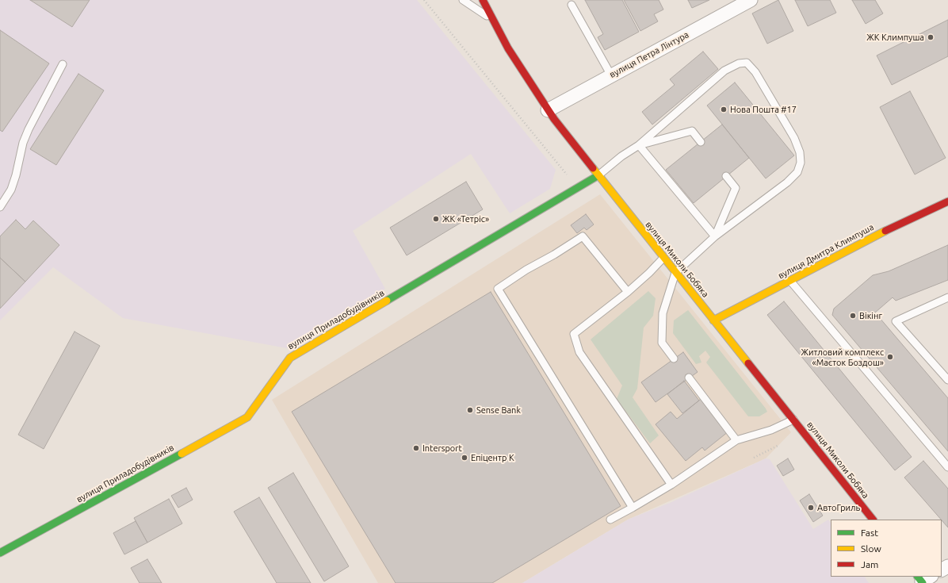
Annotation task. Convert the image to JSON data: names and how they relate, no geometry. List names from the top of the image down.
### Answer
{
  "streets": {
    "street": [
      "вулиця Петра Лінтура",
      "вулиця Дмитра Климпуша",
      "вулиця Миколи Бобяка",
      "вулиця Приладобудівників"
    ]
  },
  "crossings": [
    ["вулиця Петра Лінтура", "вулиця Миколи Бобяка"],
    ["вулиця Дмитра Климпуша", "вулиця Миколи Бобяка"],
    ["вулиця Миколи Бобяка", "вулиця Приладобудівників"]
  ],
  "places": [
    "ЖК Климпуша",
    "Нова Пошта #17",
    "ЖК «Тетріс»",
    "Вікінг",
    "Житловий комплекс «Маєток Боздош»",
    "Sense Bank",
    "Intersport",
    "Епіцентр К",
    "АвтоГриль"
  ],
  "legend": ["Fast", "Slow", "Jam"]
}
